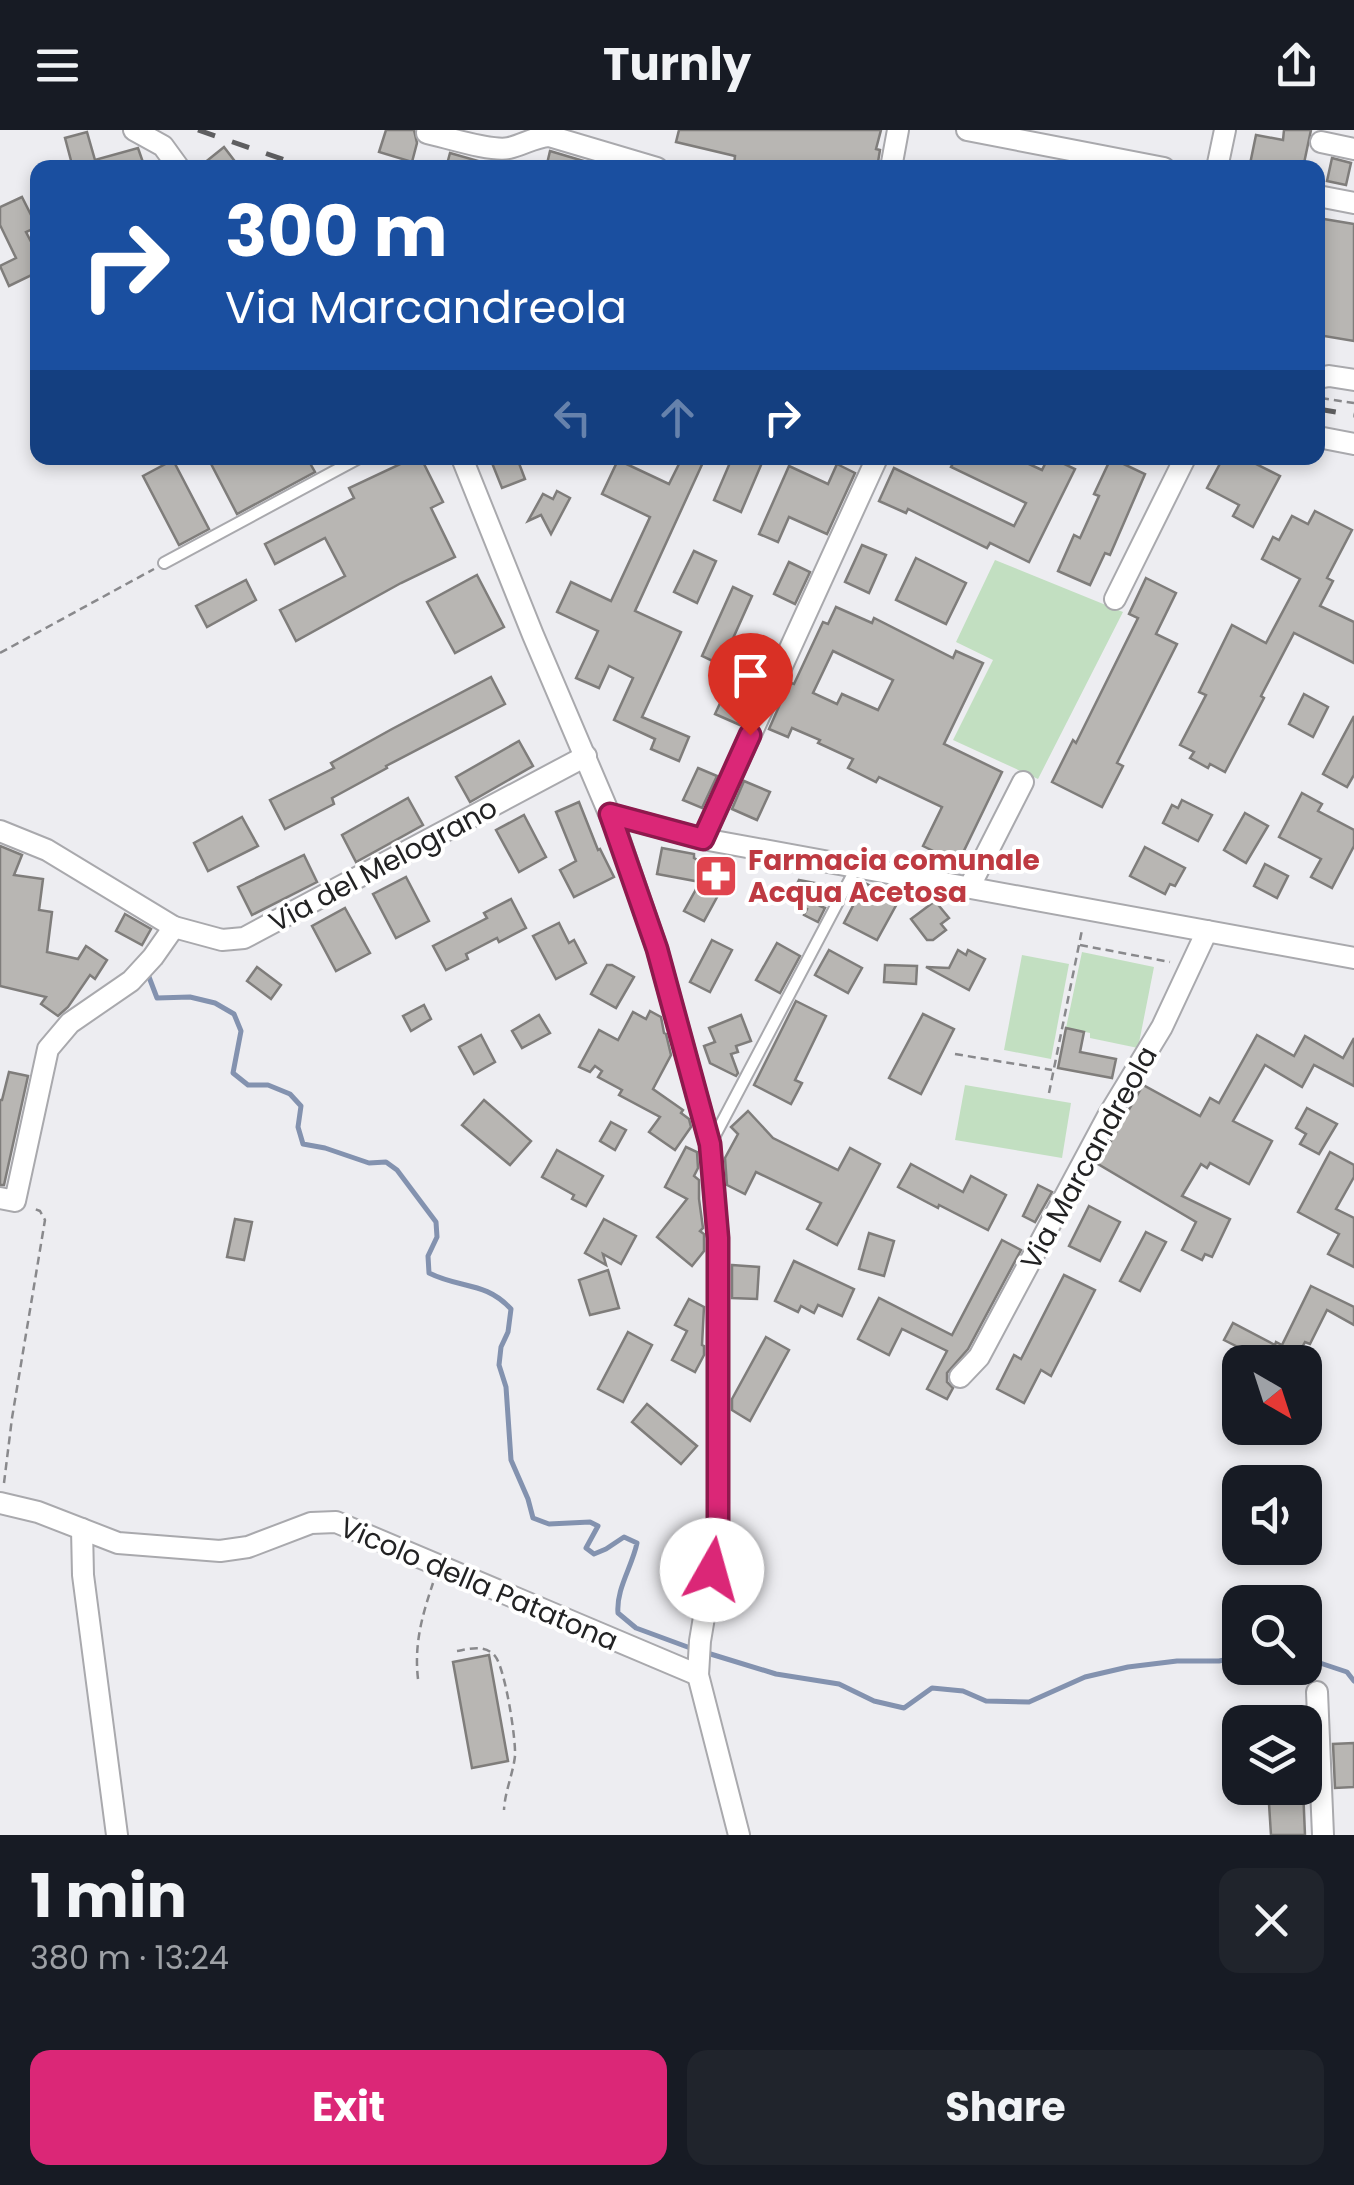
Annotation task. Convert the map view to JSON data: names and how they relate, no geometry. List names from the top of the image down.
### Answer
{
  "streets": {
    "street": ["Via del Melograno", "Via Marcandreola", "Vicolo della Patatona"]
  },
  "places": {
    "pharmacy": ["Farmacia comunale Acqua Acetosa"]
  },
  "north": "bottom right",
  "page": {
    "header": "Turnly",
    "turn": ["300 m", "Via Marcandreola"],
    "heading": ["1 min", "380 m · 13:24"],
    "buttons": ["Exit", "Share"]
  }
}
